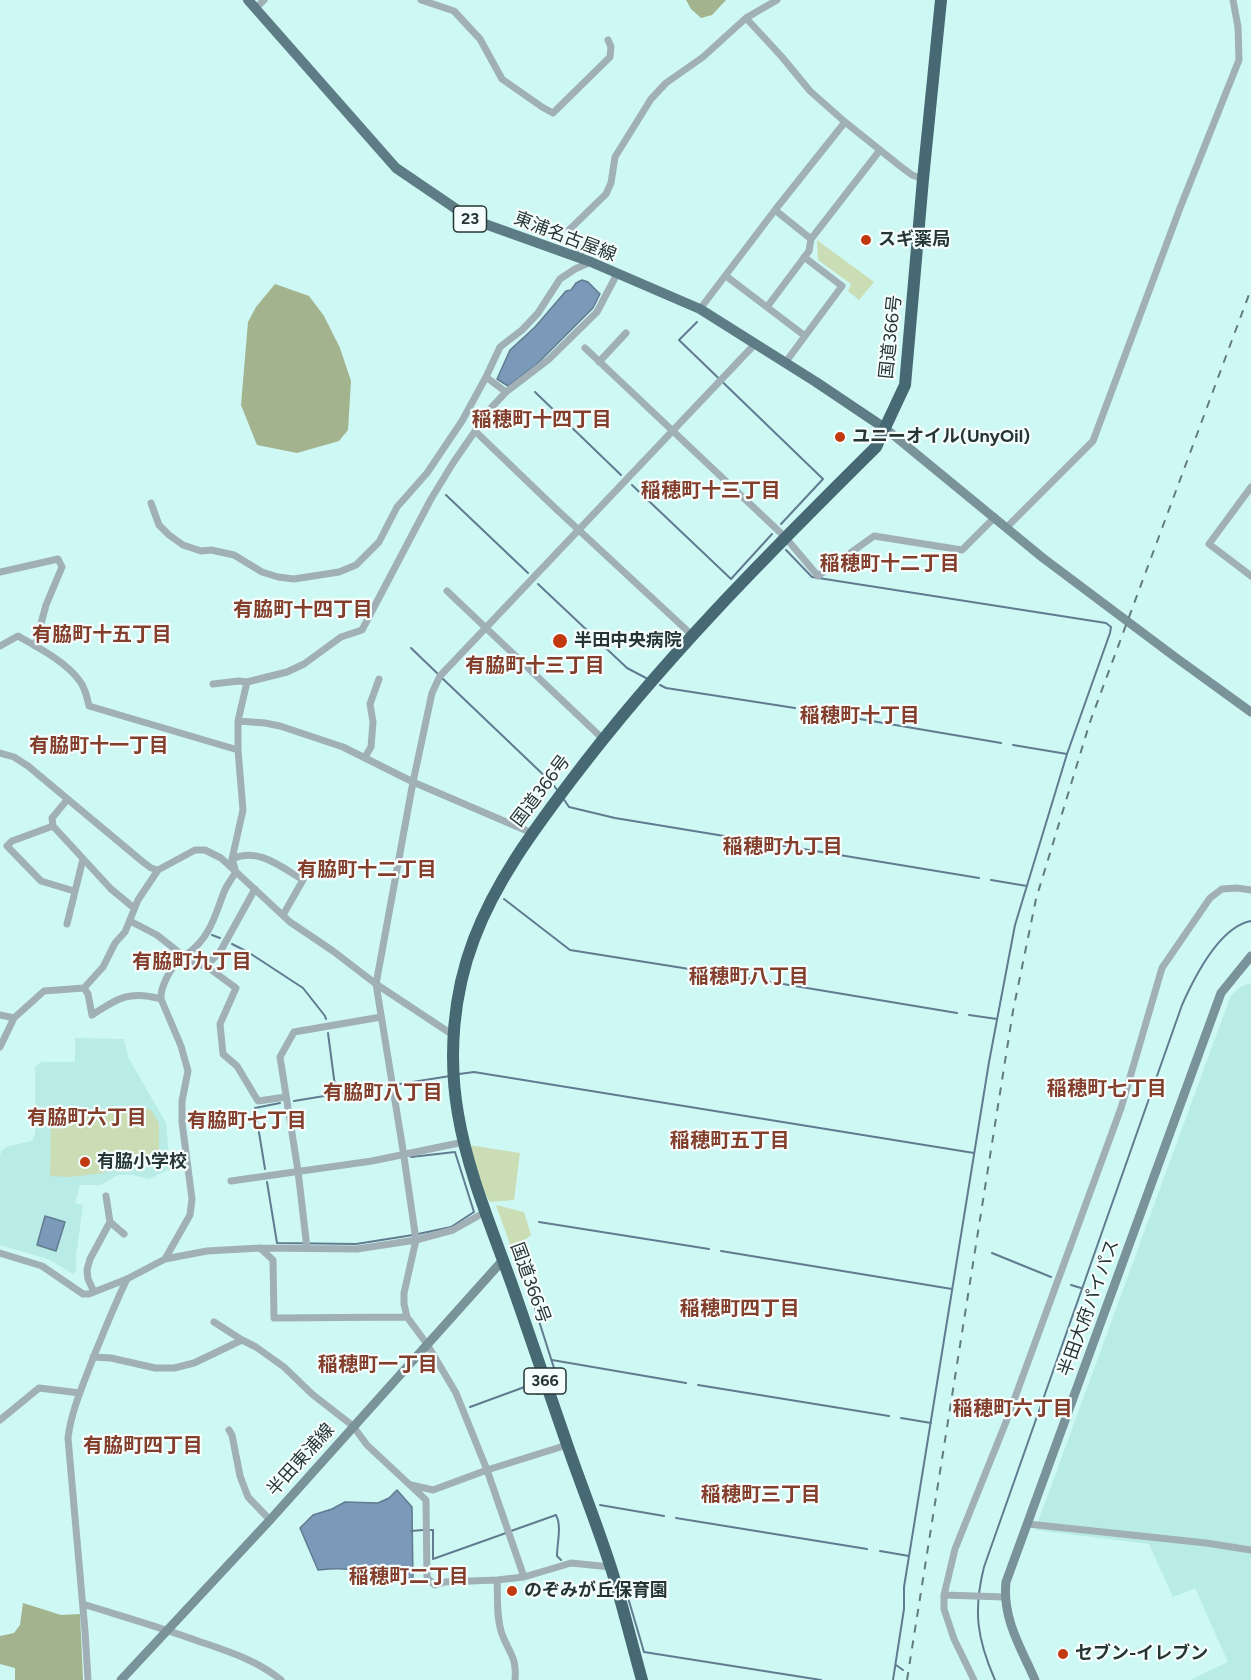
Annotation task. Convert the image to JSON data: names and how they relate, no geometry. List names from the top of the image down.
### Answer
{
  "streets": {
    "highway": ["国道366号", "366"],
    "main road": ["23", "東浦名古屋線"],
    "street": ["半田大府パイパス", "半田東浦線"]
  },
  "crossings": [
    ["東浦名古屋線", "国道366号"],
    ["国道366号", "半田東浦線"]
  ],
  "districts": [
    "稲穂町十四丁目",
    "稲穂町十三丁目",
    "稲穂町十二丁目",
    "有脇町十四丁目",
    "有脇町十五丁目",
    "有脇町十三丁目",
    "稲穂町十丁目",
    "有脇町十一丁目",
    "稲穂町九丁目",
    "有脇町十二丁目",
    "有脇町九丁目",
    "稲穂町八丁目",
    "稲穂町七丁目",
    "有脇町八丁目",
    "有脇町六丁目",
    "有脇町七丁目",
    "稲穂町五丁目",
    "稲穂町四丁目",
    "稲穂町一丁目",
    "稲穂町六丁目",
    "有脇町四丁目",
    "稲穂町三丁目",
    "稲穂町二丁目"
  ],
  "places": [
    "スギ薬局",
    "ユニーオイル(UnyOil)",
    "半田中央病院",
    "有脇小学校",
    "のぞみが丘保育園",
    "セブン-イレブン"
  ]
}
